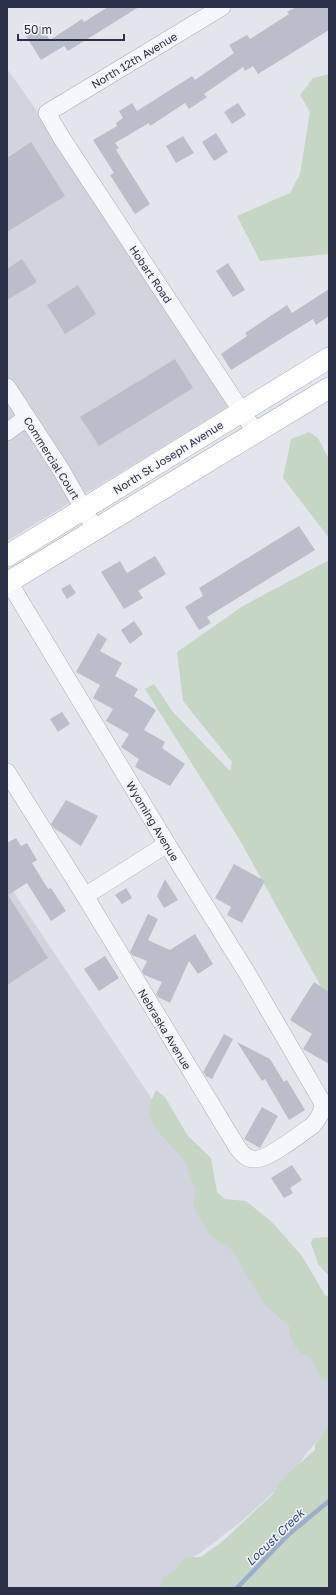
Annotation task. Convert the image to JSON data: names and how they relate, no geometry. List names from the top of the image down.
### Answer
{
  "streets": {
    "main road": ["North St Joseph Avenue"],
    "street": [
      "North 12th Avenue",
      "Hobart Road",
      "Commercial Court",
      "Wyoming Avenue",
      "Nebraska Avenue"
    ]
  },
  "crossings": [
    ["North 12th Avenue", "Hobart Road"],
    ["Hobart Road", "North St Joseph Avenue"],
    ["North St Joseph Avenue", "Commercial Court"],
    ["Wyoming Avenue", "Nebraska Avenue"]
  ],
  "water": ["Locust Creek"],
  "scale_bar": "50 m"
}
